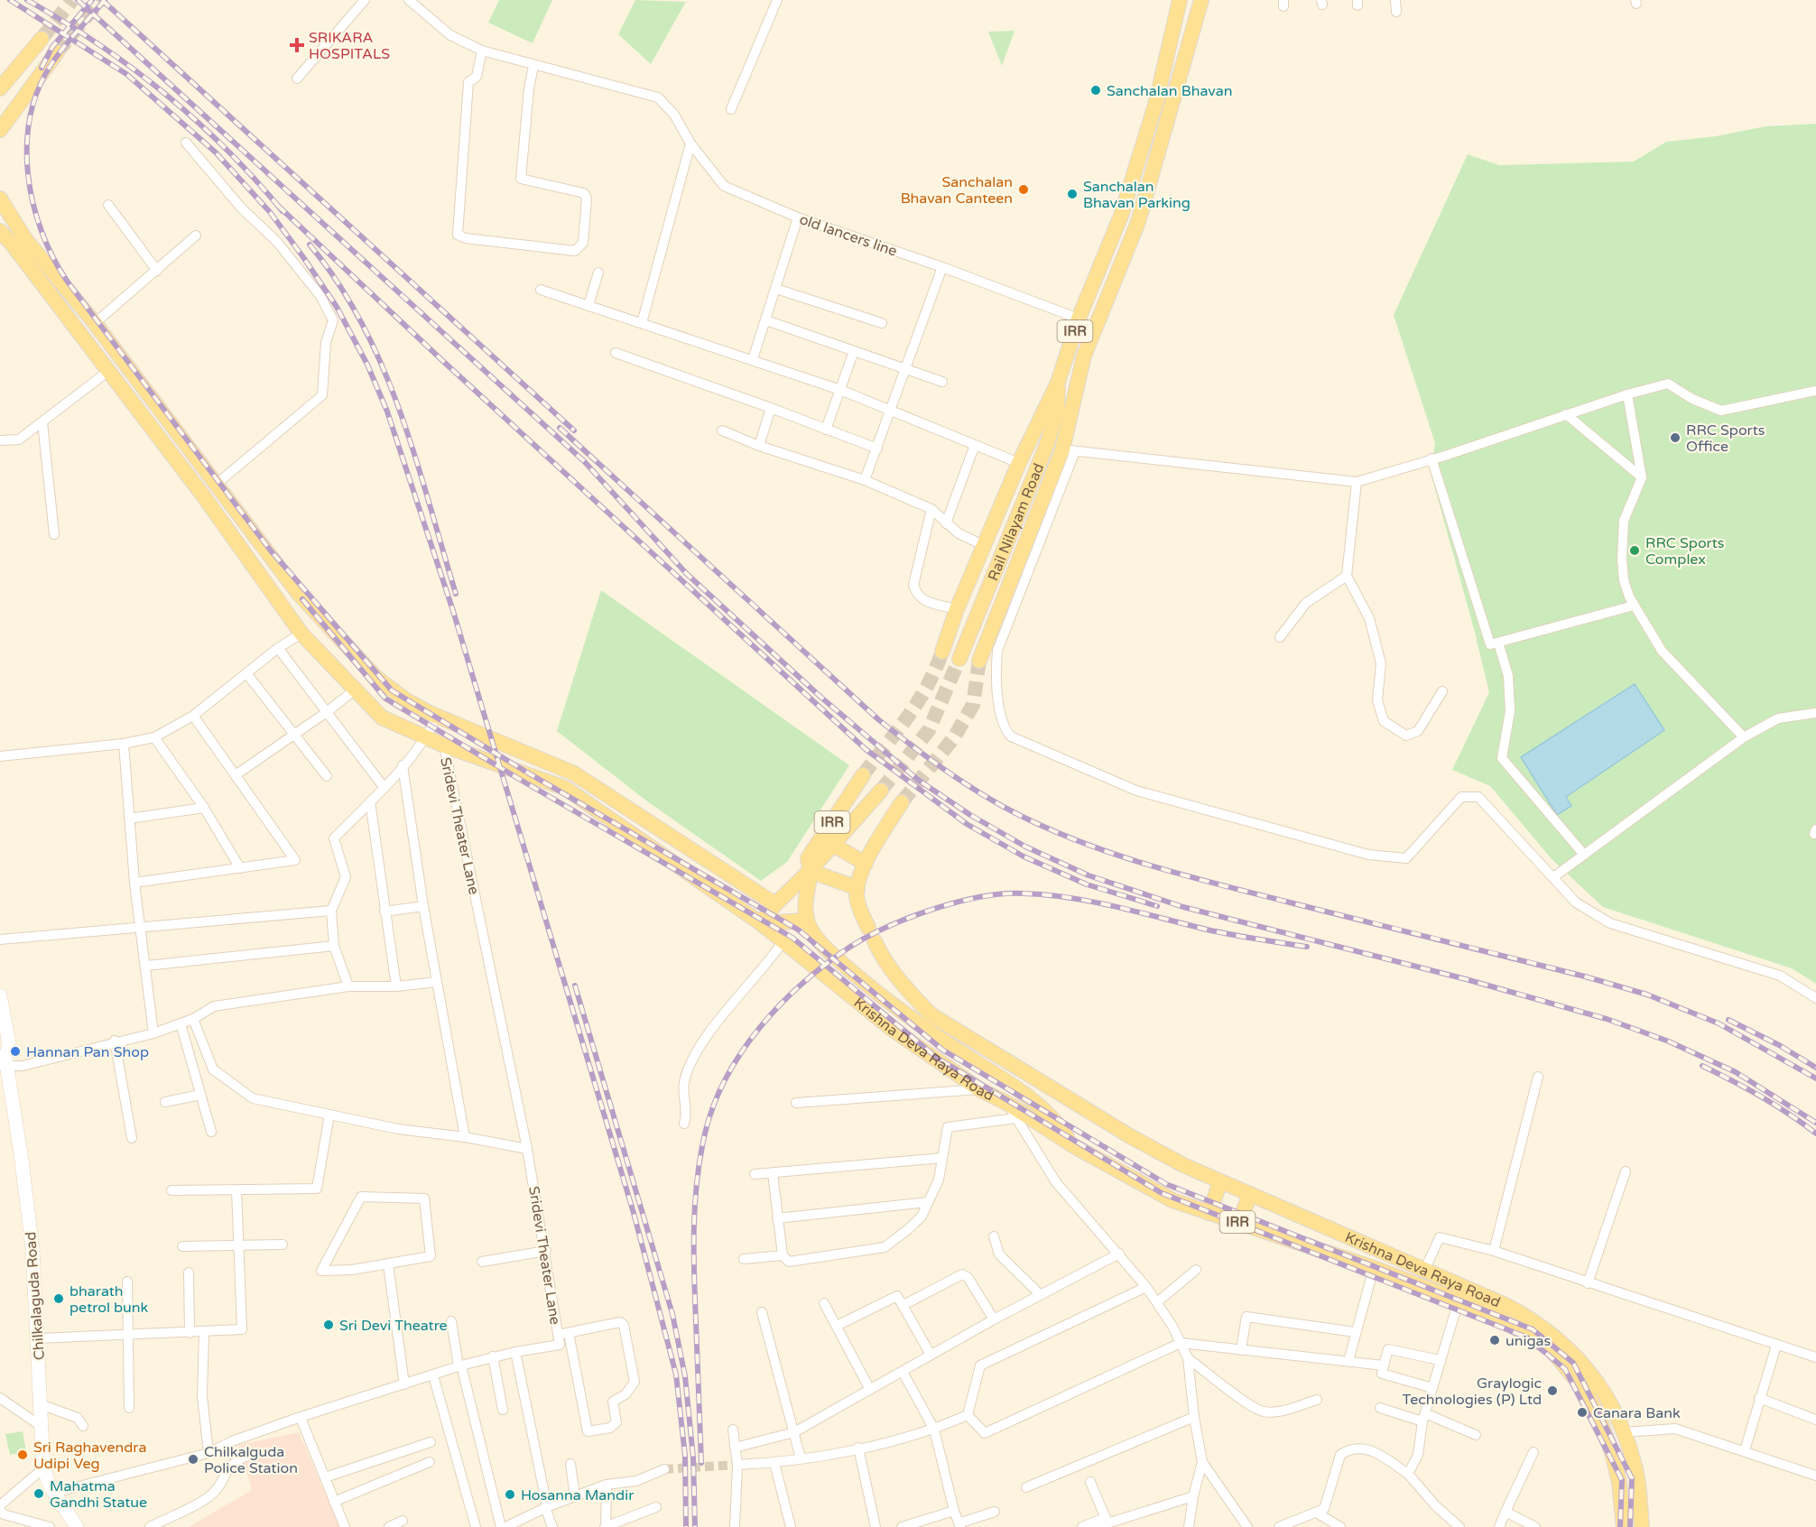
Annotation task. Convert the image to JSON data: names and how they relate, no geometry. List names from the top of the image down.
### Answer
{
  "streets": {
    "main road": [
      "IRR",
      "Rail Nilayam Road",
      "Krishna Deva Raya Road",
      "Chilkalaguda Road"
    ],
    "street": ["old lancers line", "Sridevi Theater Lane"]
  },
  "crossings": [
    ["old lancers line", "Rail Nilayam Road"],
    ["IRR", "Krishna Deva Raya Road"],
    ["Sridevi Theater Lane", "Krishna Deva Raya Road"],
    ["Sridevi Theater Lane", "Chilkalaguda Road"]
  ],
  "places": {
    "health": ["SRIKARA HOSPITALS"],
    "other": [
      "Sanchalan Bhavan",
      "Sanchalan Bhavan Canteen",
      "Sanchalan Bhavan Parking",
      "RRC Sports Office",
      "RRC Sports Complex",
      "Hannan Pan Shop",
      "bharath petrol bunk",
      "Sri Devi Theatre",
      "unigas",
      "Graylogic Technologies (P) Ltd",
      "Canara Bank",
      "Sri Raghavendra Udipi Veg",
      "Chilkalguda Police Station",
      "Mahatma Gandhi Statue",
      "Hosanna Mandir"
    ]
  }
}
